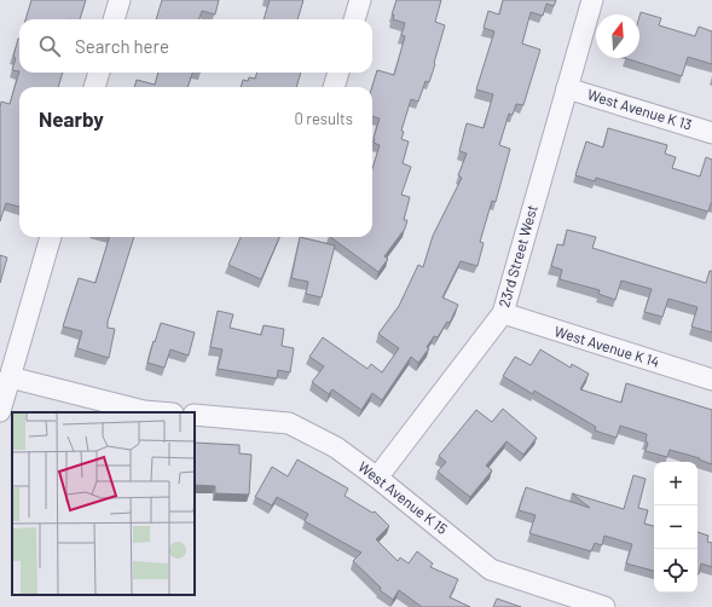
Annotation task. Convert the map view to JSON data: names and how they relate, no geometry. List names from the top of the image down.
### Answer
{
  "streets": {
    "street": [
      "West Avenue K 13",
      "23rd Street West",
      "West Avenue K 14",
      "West Avenue K 15"
    ]
  },
  "crossings": [
    ["West Avenue K 13", "23rd Street West"],
    ["23rd Street West", "West Avenue K 14"],
    ["23rd Street West", "West Avenue K 15"]
  ],
  "north": "top",
  "page": {
    "search": "Search here",
    "heading": ["Nearby", "0 results"],
    "map_buttons": ["+", "−"]
  }
}
